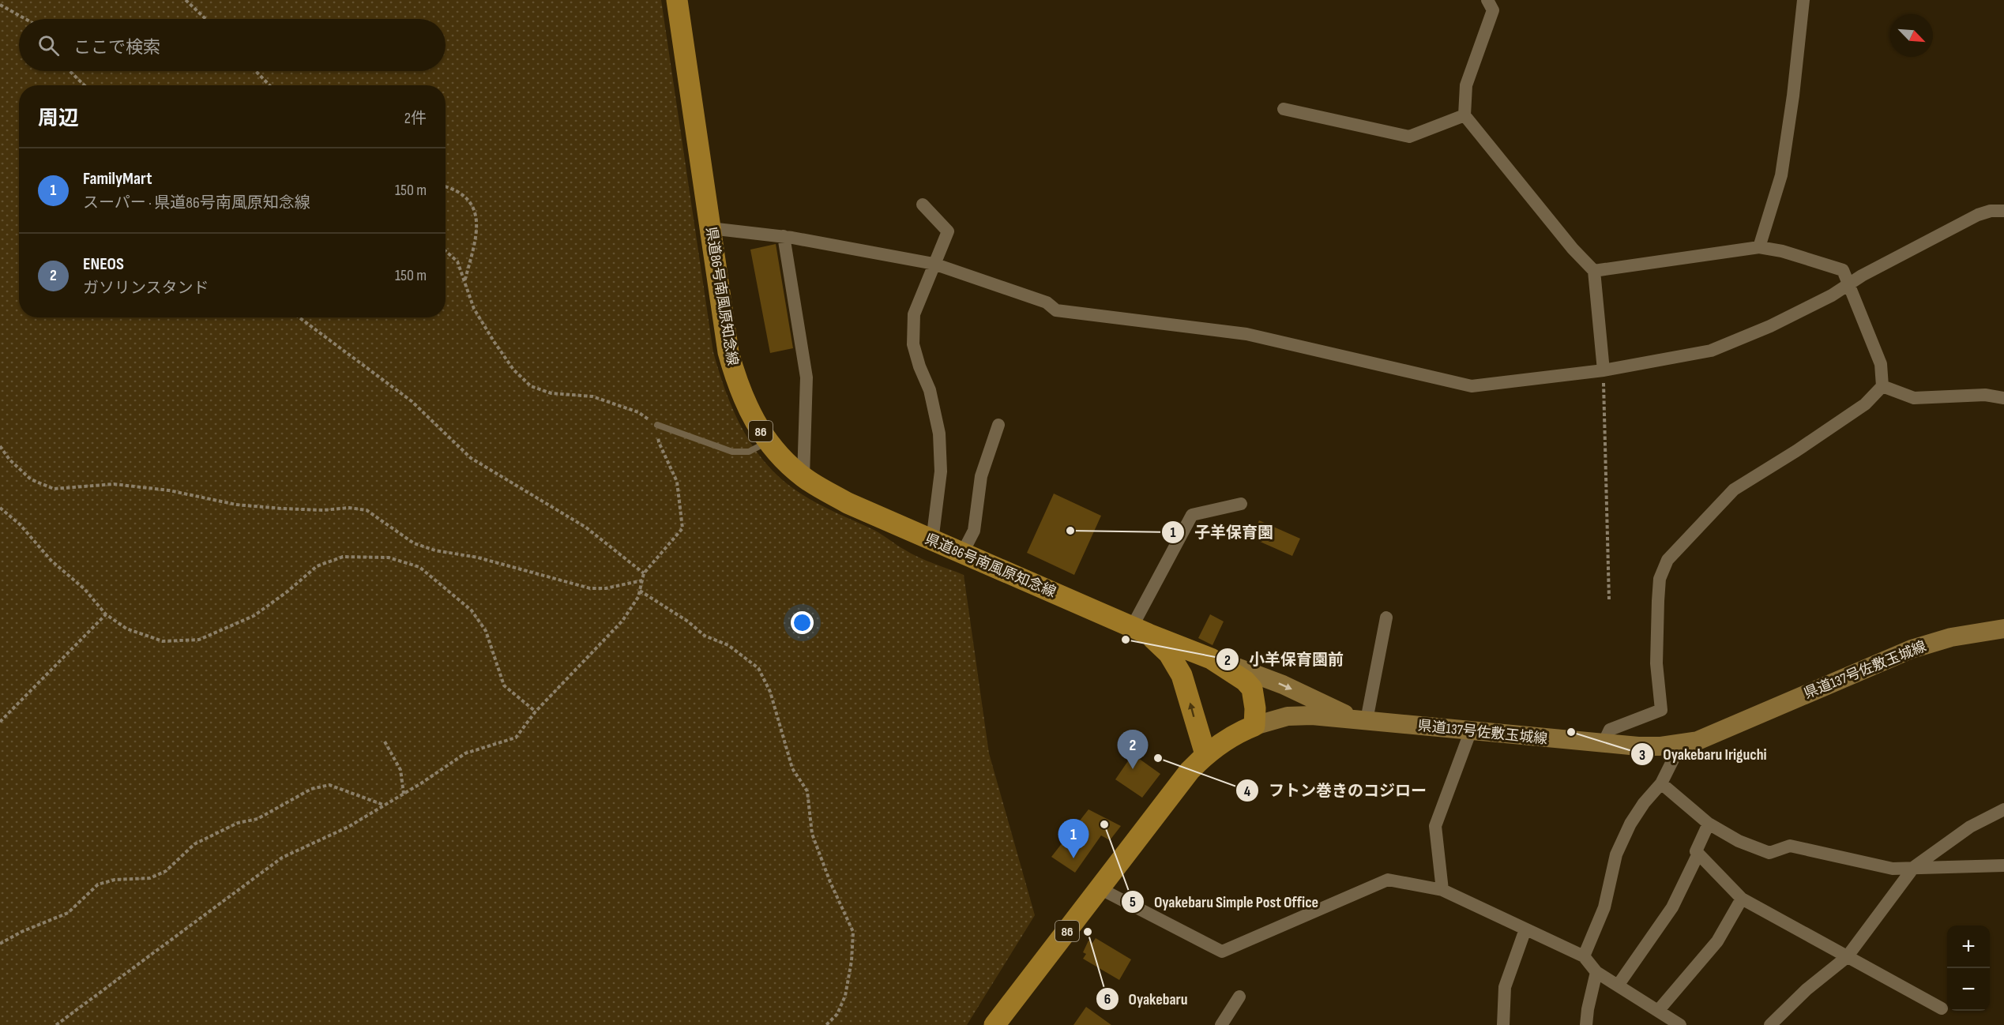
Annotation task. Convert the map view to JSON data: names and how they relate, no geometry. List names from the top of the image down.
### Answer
{
  "streets": {
    "main road": ["県道86号南風原知念線", "86", "県道137号佐敷玉城線"]
  },
  "crossings": [
    ["県道86号南風原知念線", "86"],
    ["県道86号南風原知念線", "県道137号佐敷玉城線"],
    ["86", "県道137号佐敷玉城線"]
  ],
  "places": [
    "子羊保育園",
    "小羊保育園前",
    "Oyakebaru Iriguchi",
    "フトン巻きのコジロー",
    "Oyakebaru Simple Post Office",
    "Oyakebaru"
  ],
  "north": "bottom right",
  "page": {
    "search": "ここで検索",
    "heading": ["周辺", "2件"],
    "list": [
      {
        "mark": "1",
        "name": "FamilyMart",
        "note": "スーパー · 県道86号南風原知念線",
        "value": "150 m"
      },
      {
        "mark": "2",
        "name": "ENEOS",
        "note": "ガソリンスタンド",
        "value": "150 m"
      }
    ],
    "pins": ["2", "1"],
    "map_buttons": ["+", "−"]
  }
}
